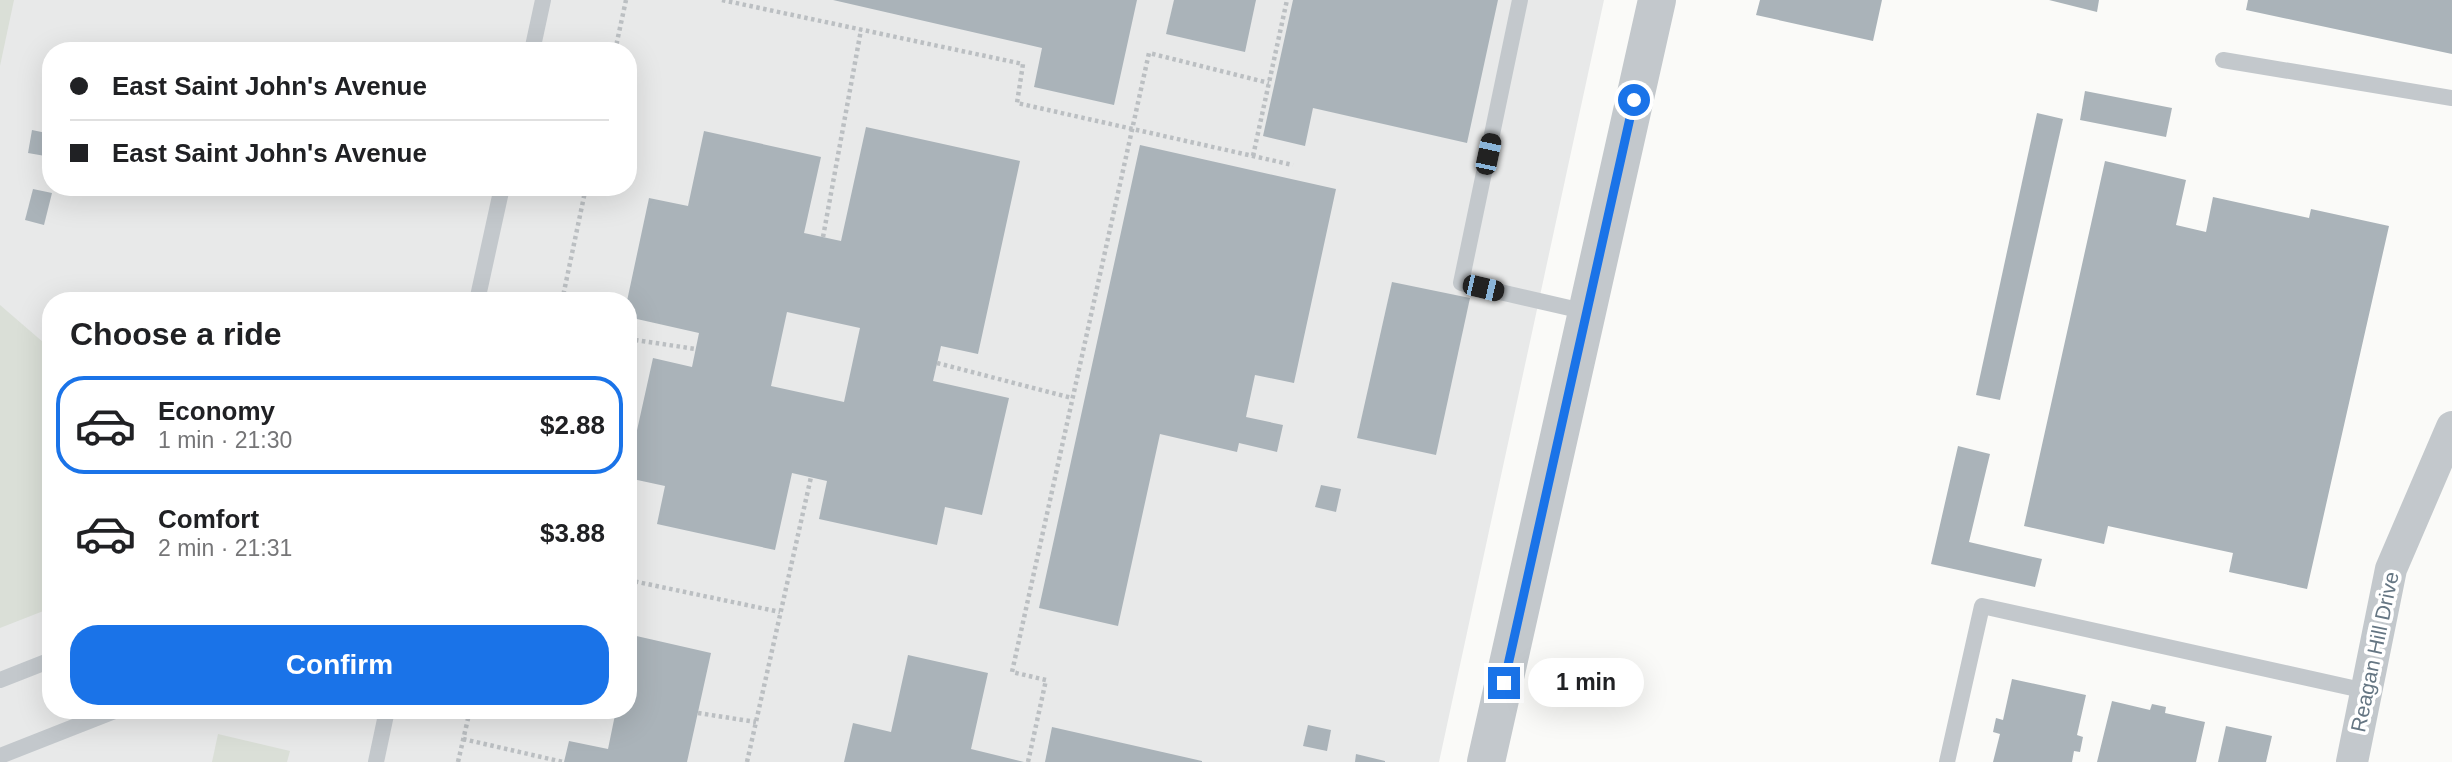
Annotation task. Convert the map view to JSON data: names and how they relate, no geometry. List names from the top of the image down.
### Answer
{
  "streets": {
    "street": ["Reagan Hill Drive"]
  },
  "page": {
    "banner": ["East Saint John's Avenue", "East Saint John's Avenue"],
    "heading": "Choose a ride",
    "list": [
      {
        "name": "Economy",
        "note": "1 min · 21:30",
        "value": "$2.88"
      },
      {
        "name": "Comfort",
        "note": "2 min · 21:31",
        "value": "$3.88"
      }
    ],
    "buttons": "Confirm",
    "bubble": "1 min"
  }
}
